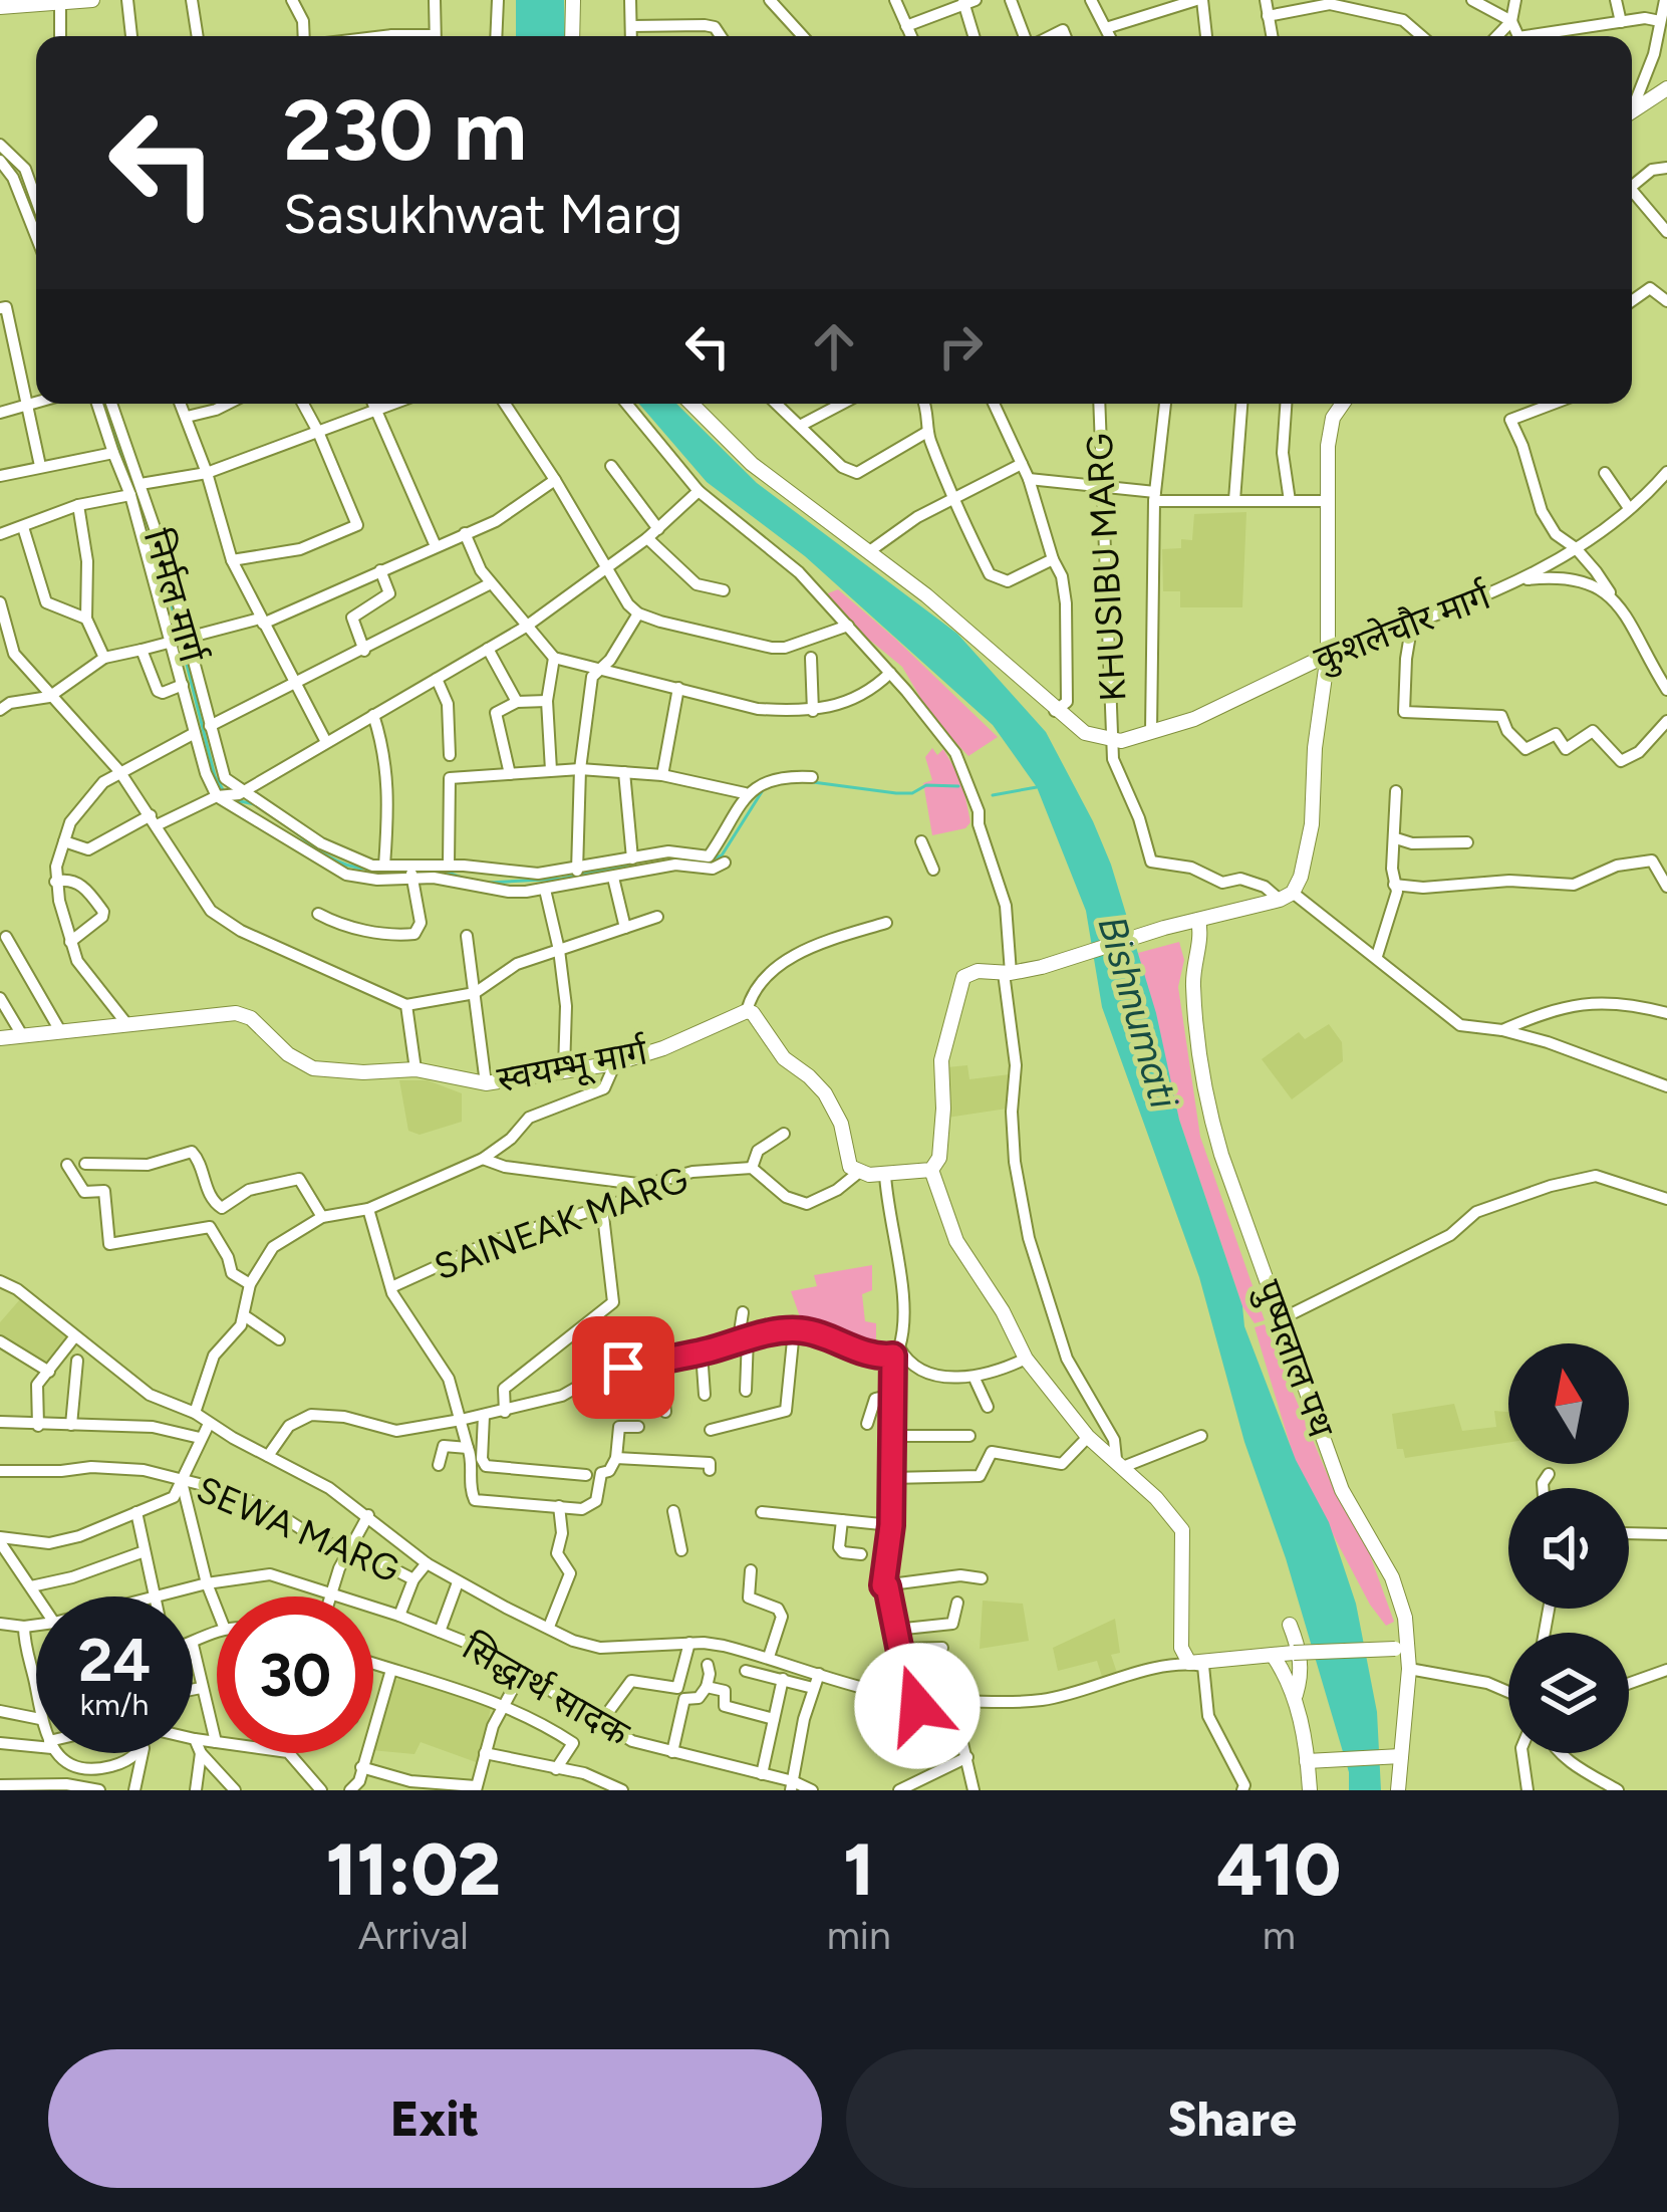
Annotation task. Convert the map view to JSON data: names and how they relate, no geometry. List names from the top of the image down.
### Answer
{
  "streets": {
    "main road": ["कुशलेचौर मार्ग", "स्वयम्भू मार्ग", "पुष्पलाल पथ"],
    "street": [
      "KHUSIBU MARG",
      "निर्मल मार्ग",
      "SAINEAK MARG",
      "SEWA MARG",
      "सिद्धार्थ सादक"
    ]
  },
  "crossings": [
    ["KHUSIBU MARG", "कुशलेचौर मार्ग"]
  ],
  "water": ["Bishnumati"],
  "north": "top",
  "page": {
    "turn": ["230 m", "Sasukhwat Marg"],
    "speed": "24 km/h",
    "limit": "30",
    "eta": [
      "11:02",
      "Arrival",
      "1",
      "min",
      "410",
      "m"
    ],
    "buttons": ["Exit", "Share"]
  }
}
